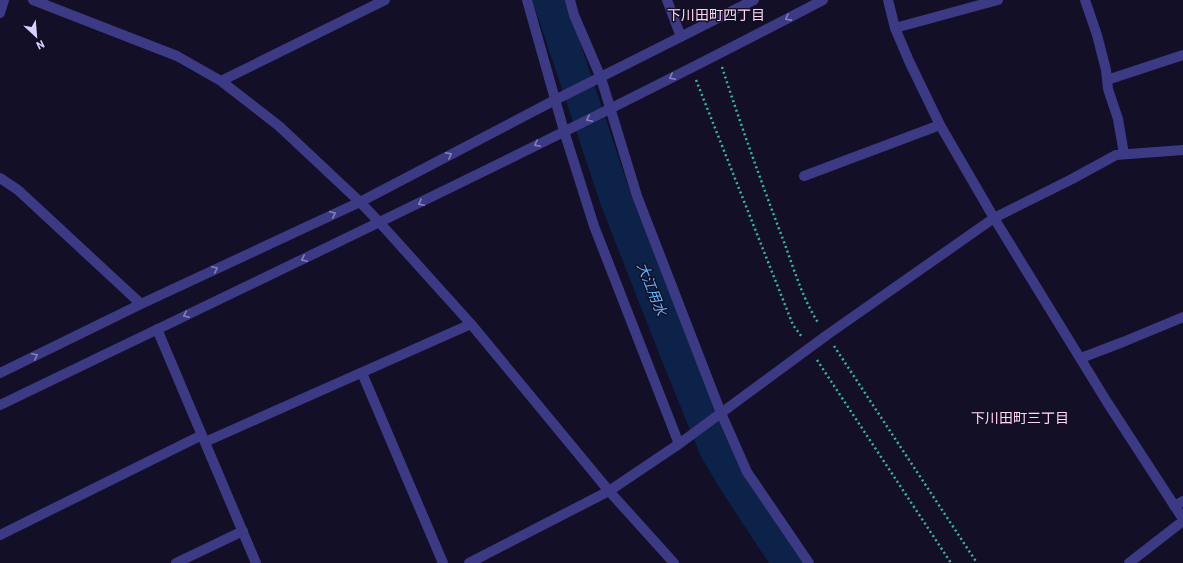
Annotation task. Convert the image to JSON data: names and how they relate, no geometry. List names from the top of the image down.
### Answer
{
  "districts": ["下川田町四丁目", "下川田町三丁目"],
  "water": ["大江用水"],
  "north": "bottom right"
}
